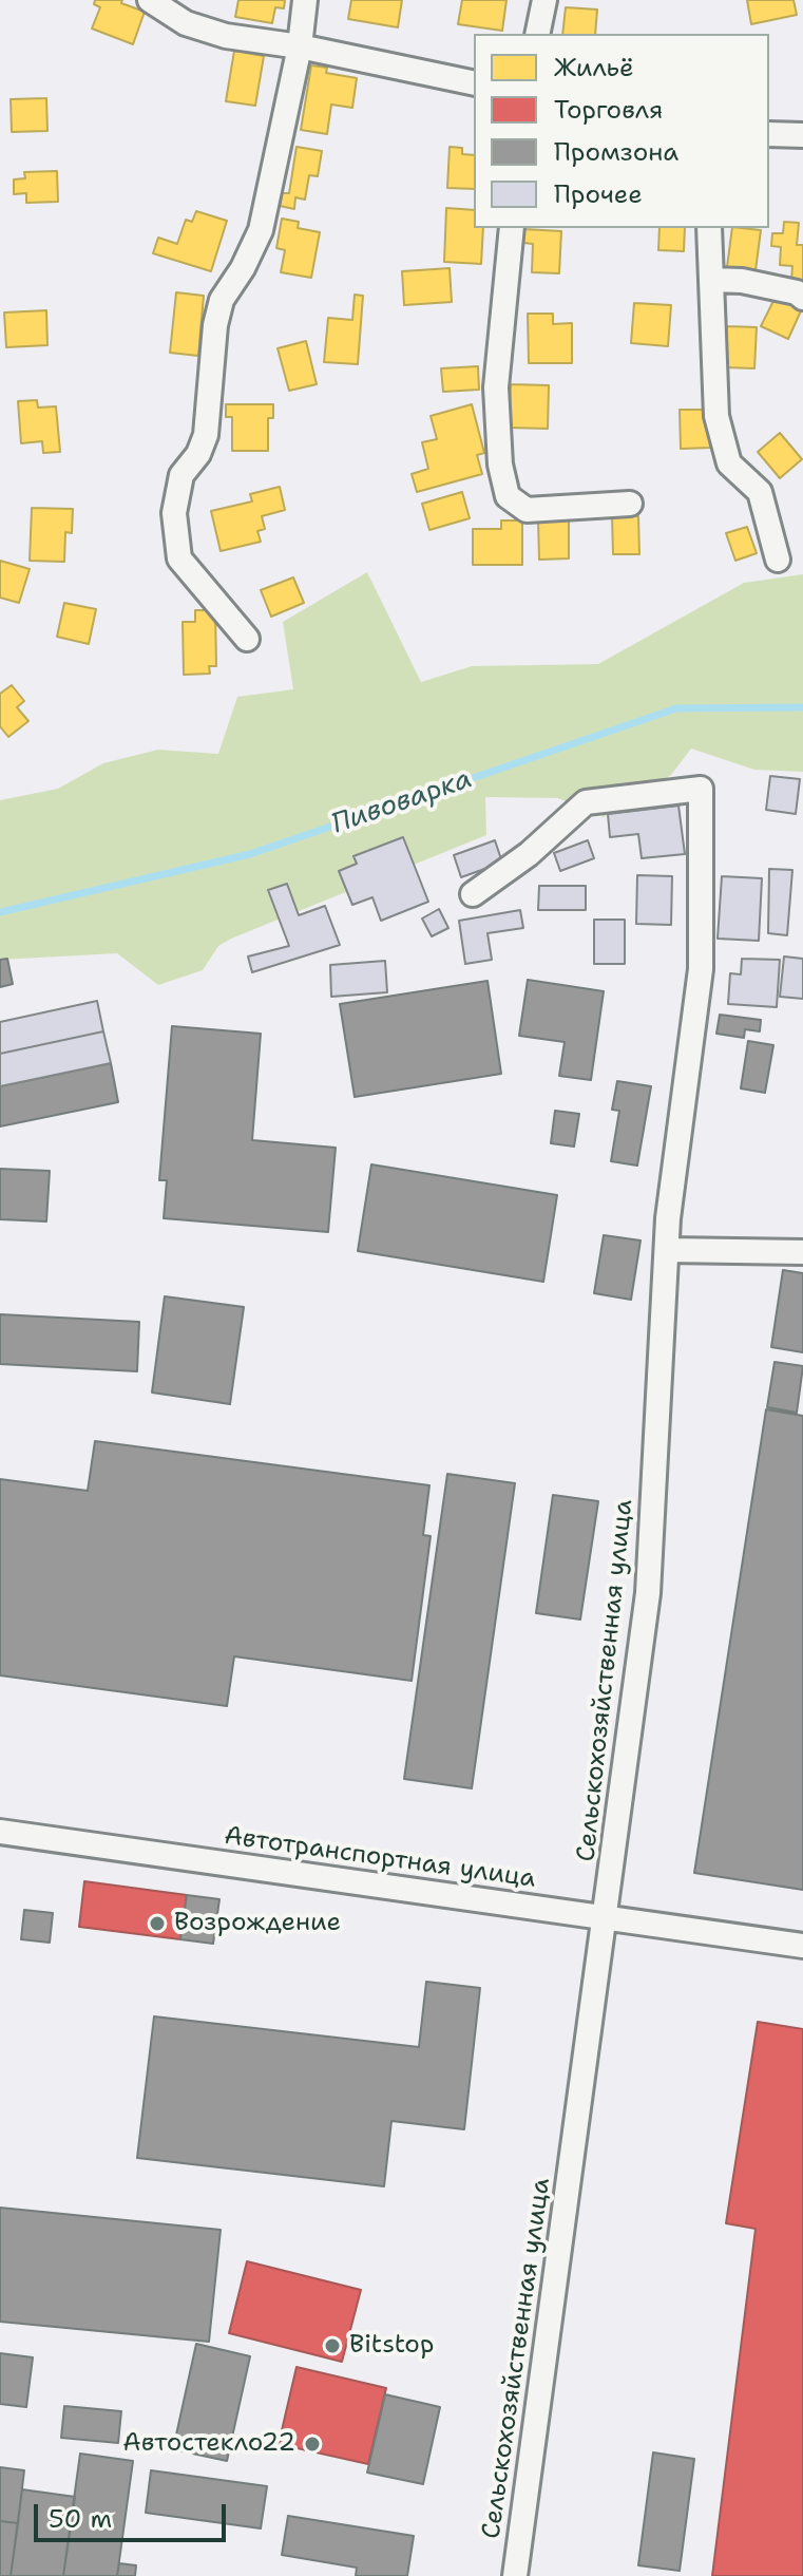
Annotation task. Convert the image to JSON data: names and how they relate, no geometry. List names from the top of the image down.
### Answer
{
  "streets": {
    "street": ["Сельскохозяйственная улица", "Автотранспортная улица"]
  },
  "crossings": [
    ["Сельскохозяйственная улица", "Автотранспортная улица"]
  ],
  "water": ["Пивоварка"],
  "places": ["Возрождение", "Bitstop", "Автостекло22"],
  "legend": [
    "Жильё",
    "Торговля",
    "Промзона",
    "Прочее"
  ],
  "scale_bar": "50 m"
}
